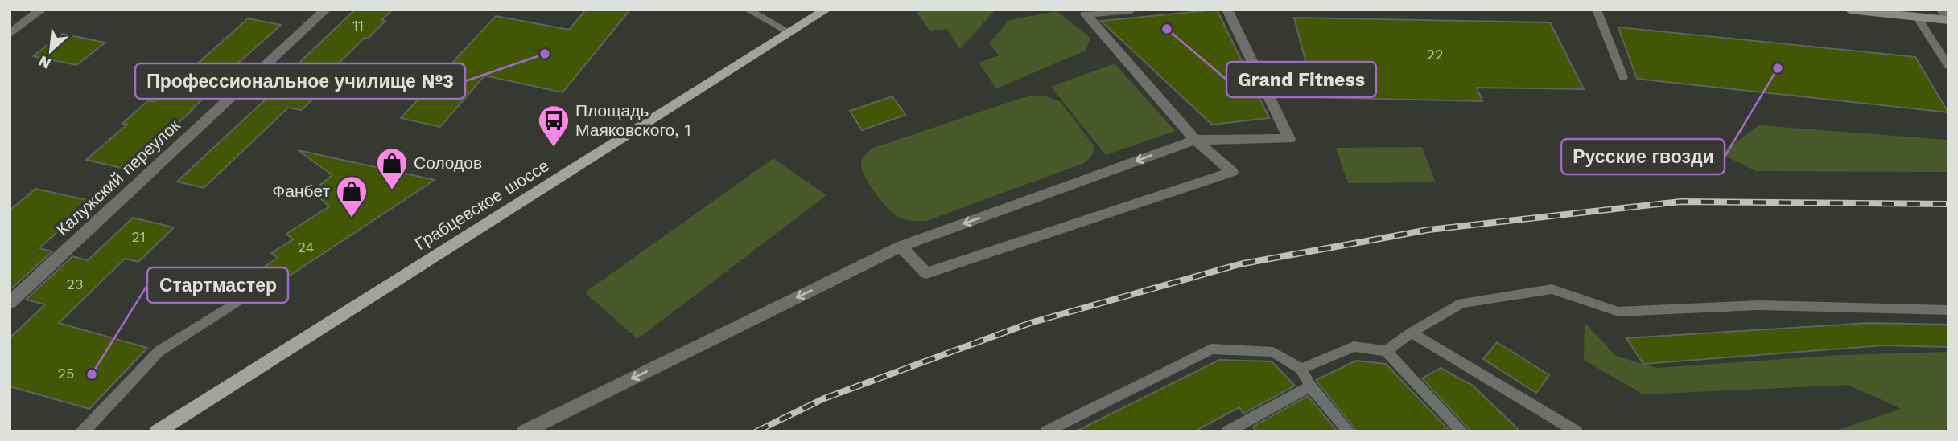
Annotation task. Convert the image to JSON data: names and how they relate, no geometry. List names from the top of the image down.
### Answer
{
  "streets": {
    "main road": ["Грабцевское шоссе"],
    "street": ["Калужский переулок"]
  },
  "places": {
    "other": [
      "Grand Fitness",
      "Профессиональное училище №3",
      "Русские гвозди",
      "Стартмастер"
    ],
    "bus stop": ["Площадь Маяковского, 1"],
    "shop": ["Солодов", "Фанбет"]
  },
  "house_numbers": [
    "11",
    "22",
    "21",
    "24",
    "23",
    "25"
  ],
  "north": "bottom left"
}
